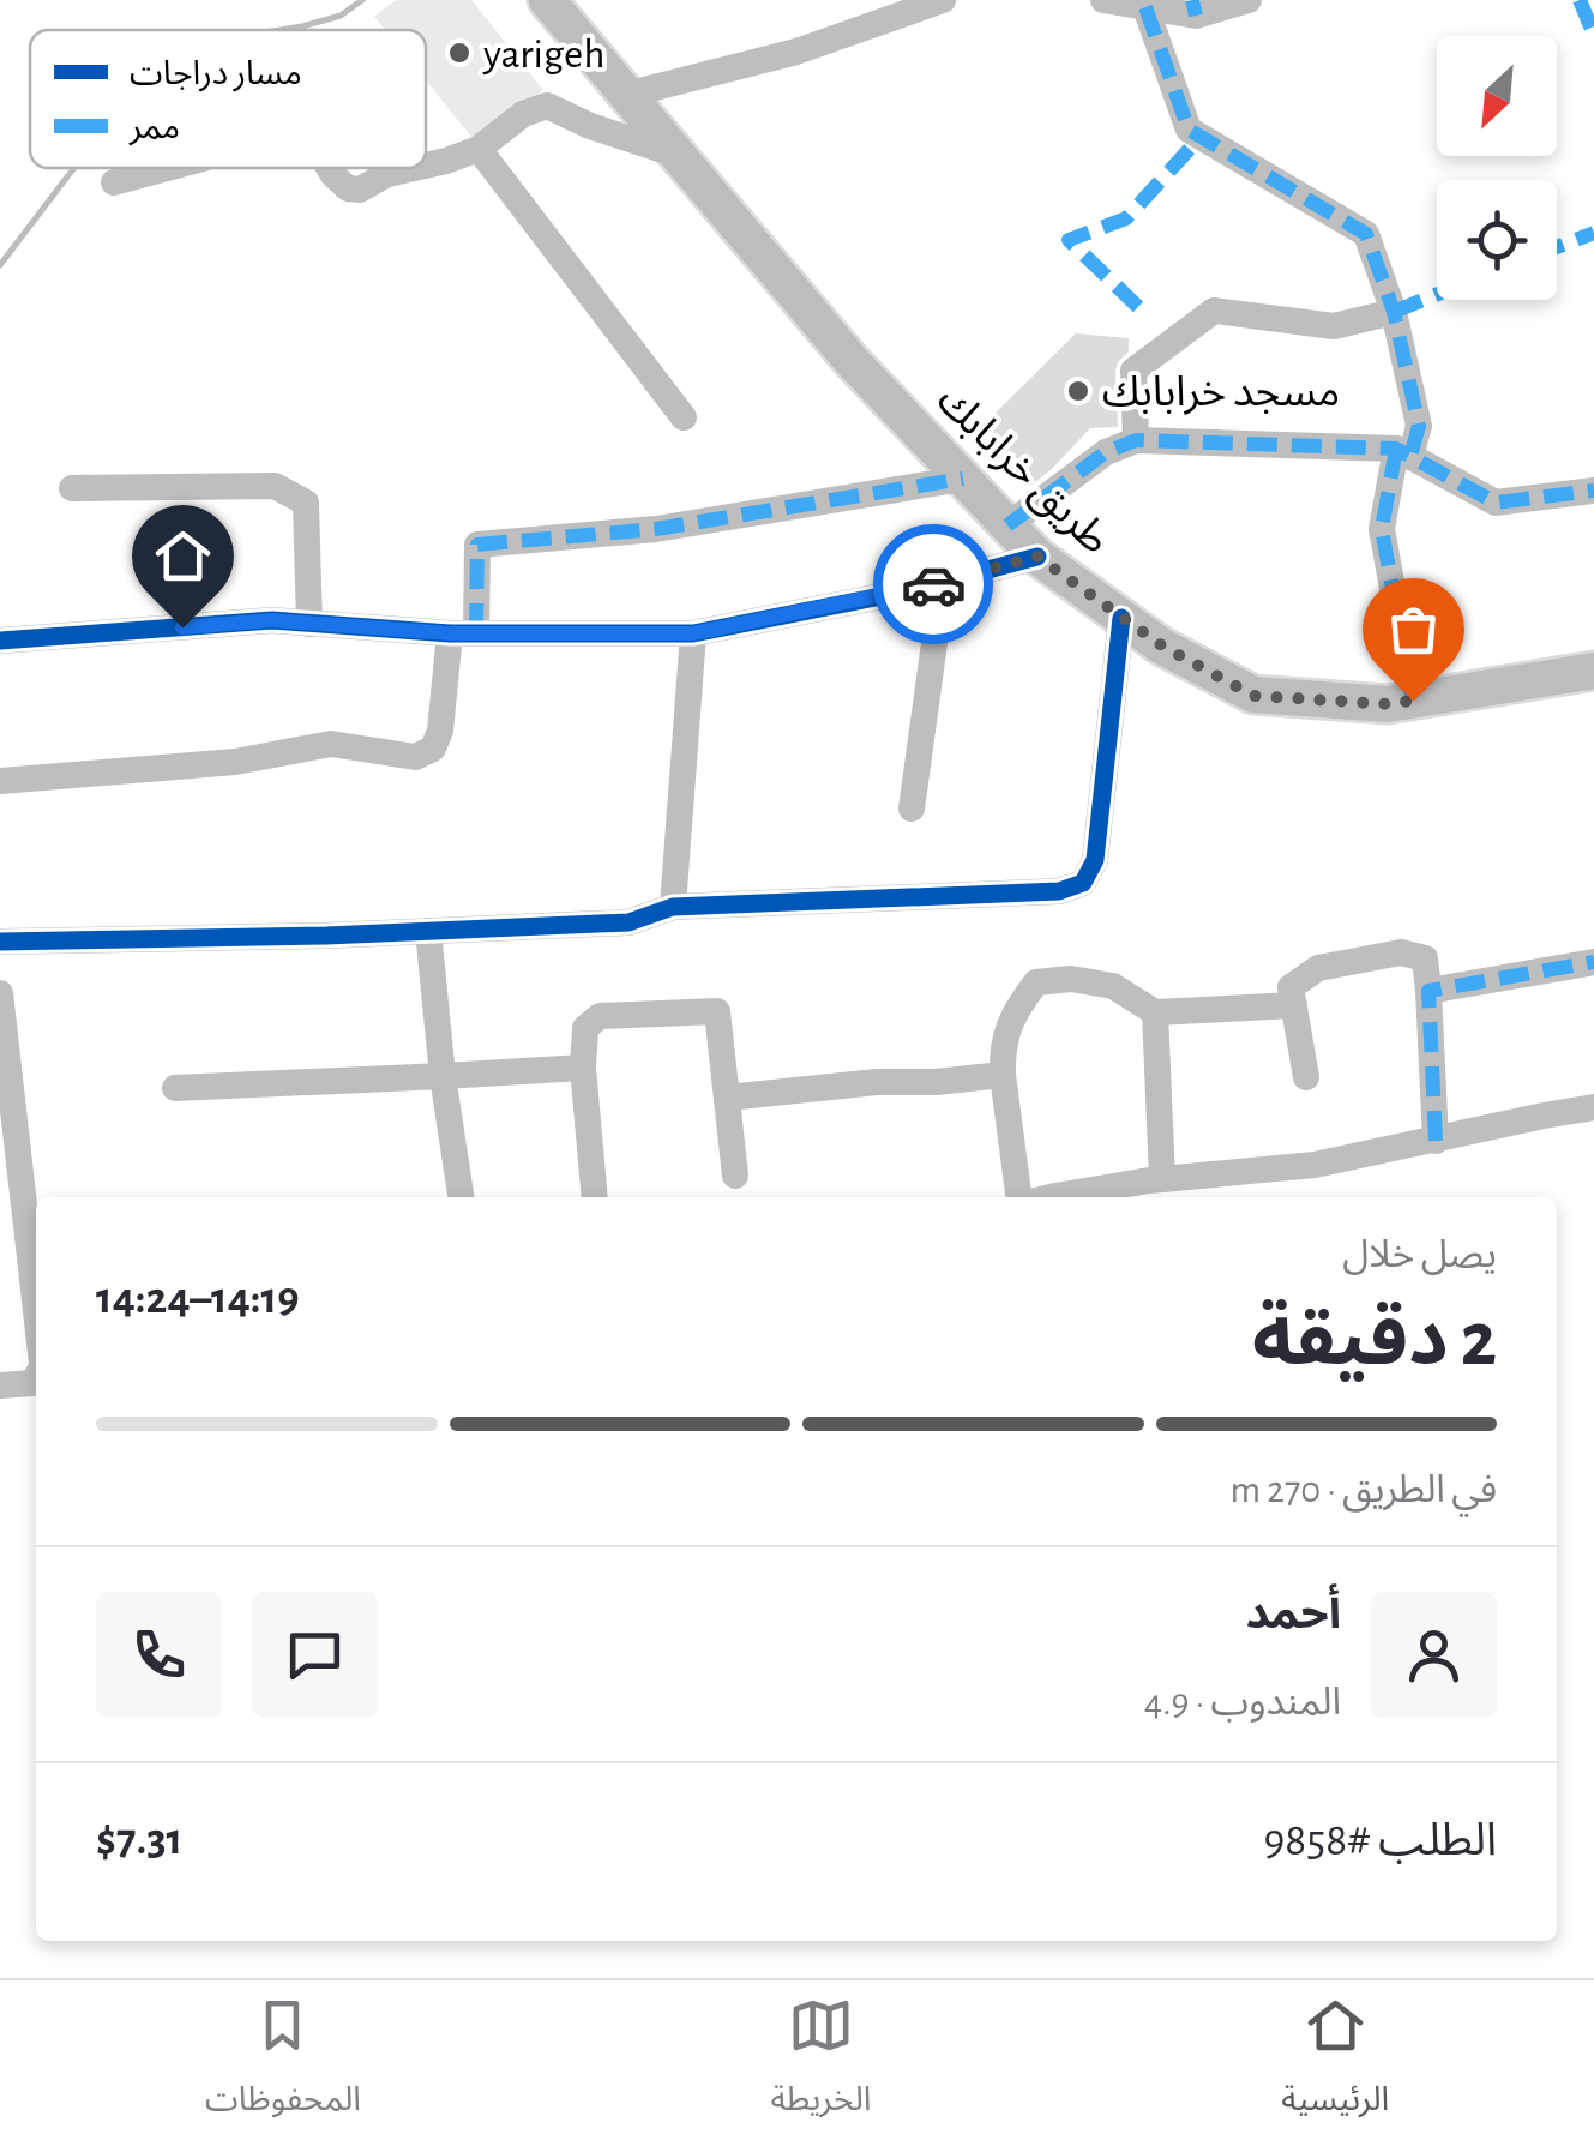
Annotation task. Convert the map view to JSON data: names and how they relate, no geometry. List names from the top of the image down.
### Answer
{
  "streets": {
    "main road": ["طريق خرابابك"]
  },
  "places": ["yarigeh", "مسجد خرابابك"],
  "legend": ["مسار دراجات", "ممر"],
  "north": "bottom left",
  "page": {
    "heading": ["2 دقيقة", "يصل خلال", "14:19–14:24"],
    "panel": [
      "أحمد",
      "المندوب · 4.9",
      "الطلب #9858",
      "$7.31"
    ],
    "bar": "في الطريق · 270 m",
    "tabs": ["الرئيسية", "الخريطة", "المحفوظات"]
  }
}
